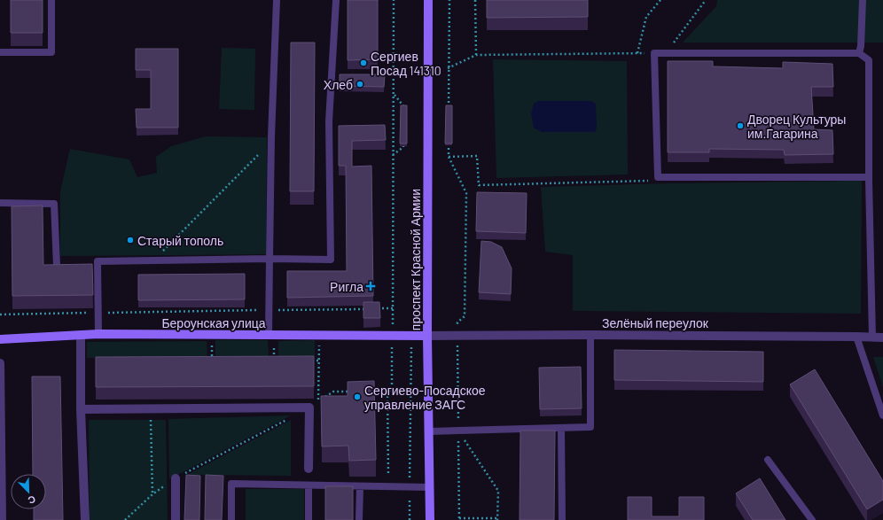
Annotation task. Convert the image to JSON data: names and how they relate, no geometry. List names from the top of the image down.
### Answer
{
  "streets": {
    "main road": ["проспект Красной Армии", "Бероунская улица"],
    "street": ["Зелёный переулок"]
  },
  "crossings": [
    ["проспект Красной Армии", "Бероунская улица"],
    ["проспект Красной Армии", "Зелёный переулок"],
    ["Бероунская улица", "Зелёный переулок"]
  ],
  "places": {
    "other": [
      "Сергиев Посад 141310",
      "Хлеб",
      "Дворец Культуры им.Гагарина",
      "Старый тополь",
      "Сергиево-Посадское управление ЗАГС"
    ],
    "health": ["Ригла"]
  },
  "north": "bottom right"
}
